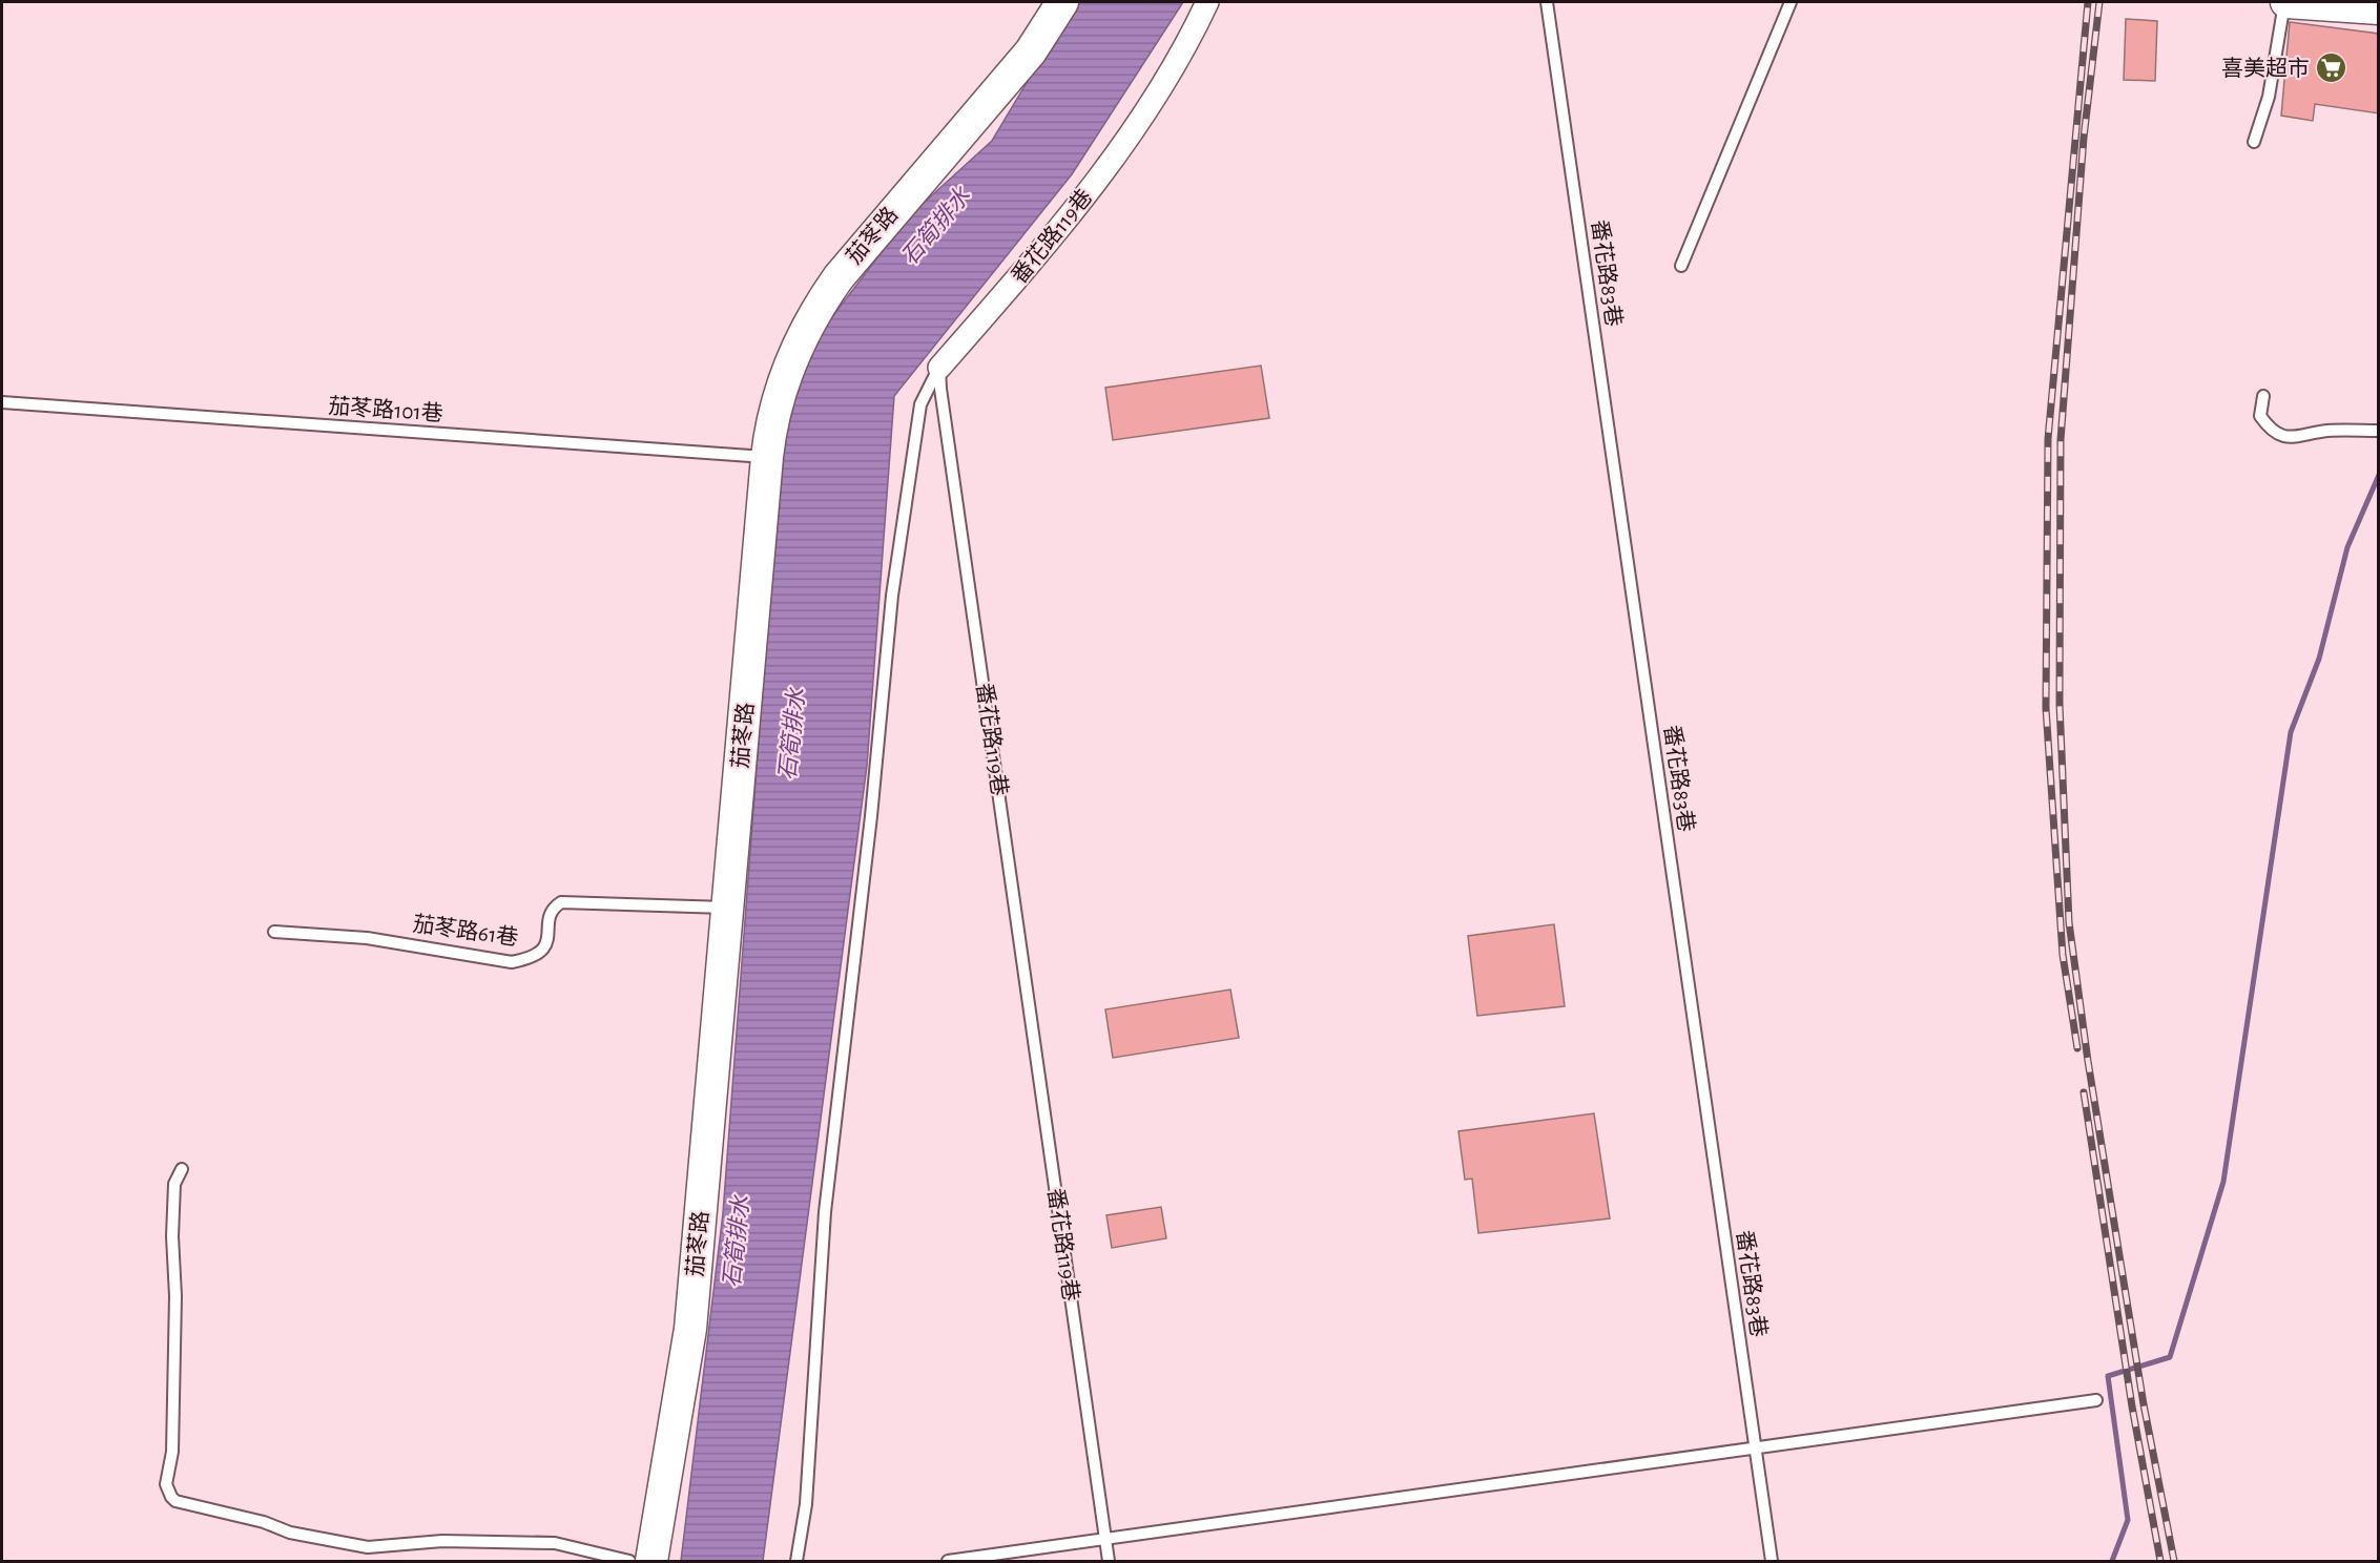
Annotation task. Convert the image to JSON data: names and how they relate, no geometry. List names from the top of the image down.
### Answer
{
  "streets": {
    "street": ["茄苳路", "番花路119巷"],
    "lane": ["番花路83巷", "茄苳路101巷", "茄苳路61巷"]
  },
  "crossings": [
    ["茄苳路", "茄苳路101巷"],
    ["茄苳路", "茄苳路61巷"]
  ],
  "water": ["石筍排水"],
  "places": {
    "supermarket": ["喜美超市"]
  }
}
